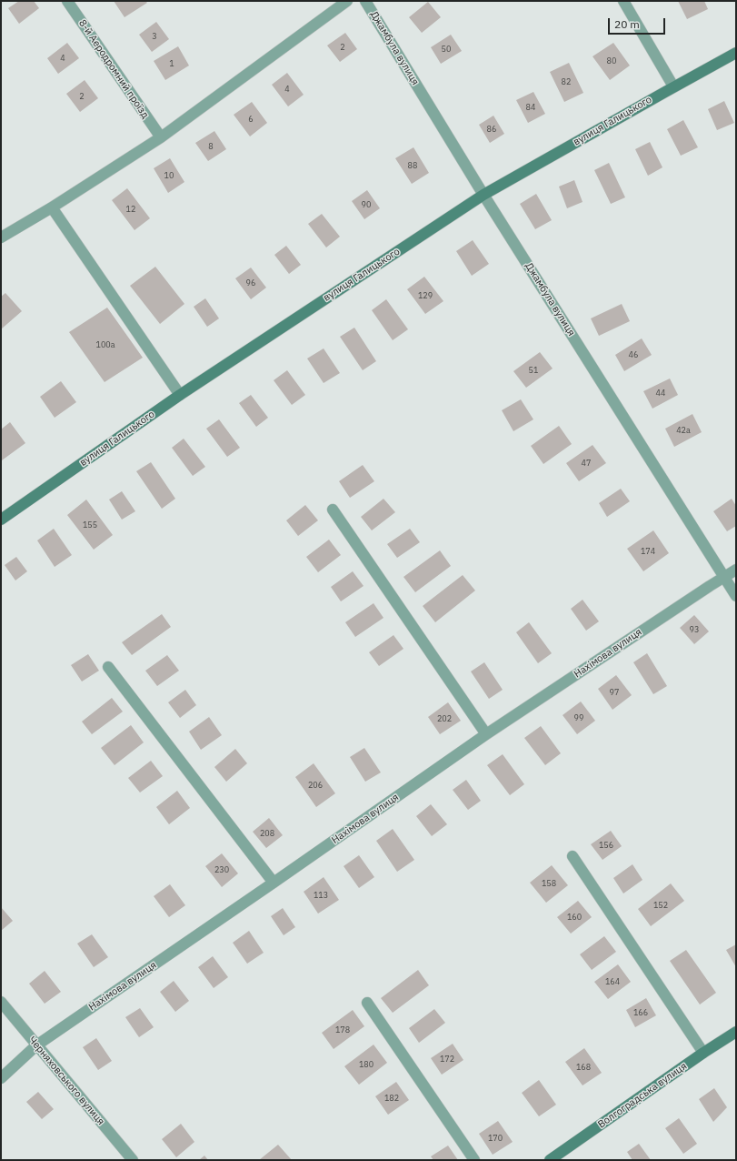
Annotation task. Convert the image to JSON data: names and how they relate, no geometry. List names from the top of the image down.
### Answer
{
  "streets": {
    "street": [
      "Джамбула вулиця",
      "8-й Аеродромний проїзд",
      "вулиця Галицького",
      "Нахімова вулиця",
      "Черняховського вулиця",
      "Волгоградська вулиця"
    ]
  },
  "crossings": [
    ["Джамбула вулиця", "вулиця Галицького"],
    ["Джамбула вулиця", "Нахімова вулиця"],
    ["Нахімова вулиця", "Черняховського вулиця"]
  ],
  "house_numbers": [
    "3",
    "2",
    "50",
    "4",
    "80",
    "1",
    "82",
    "4",
    "2",
    "84",
    "6",
    "86",
    "8",
    "88",
    "10",
    "90",
    "12",
    "96",
    "129",
    "100а",
    "46",
    "51",
    "44",
    "42а",
    "47",
    "155",
    "174",
    "93",
    "97",
    "99",
    "202",
    "206",
    "208",
    "156",
    "230",
    "158",
    "113",
    "152",
    "160",
    "164",
    "166",
    "178",
    "172",
    "180",
    "168",
    "182",
    "170"
  ],
  "scale_bar": "20 m"
}
